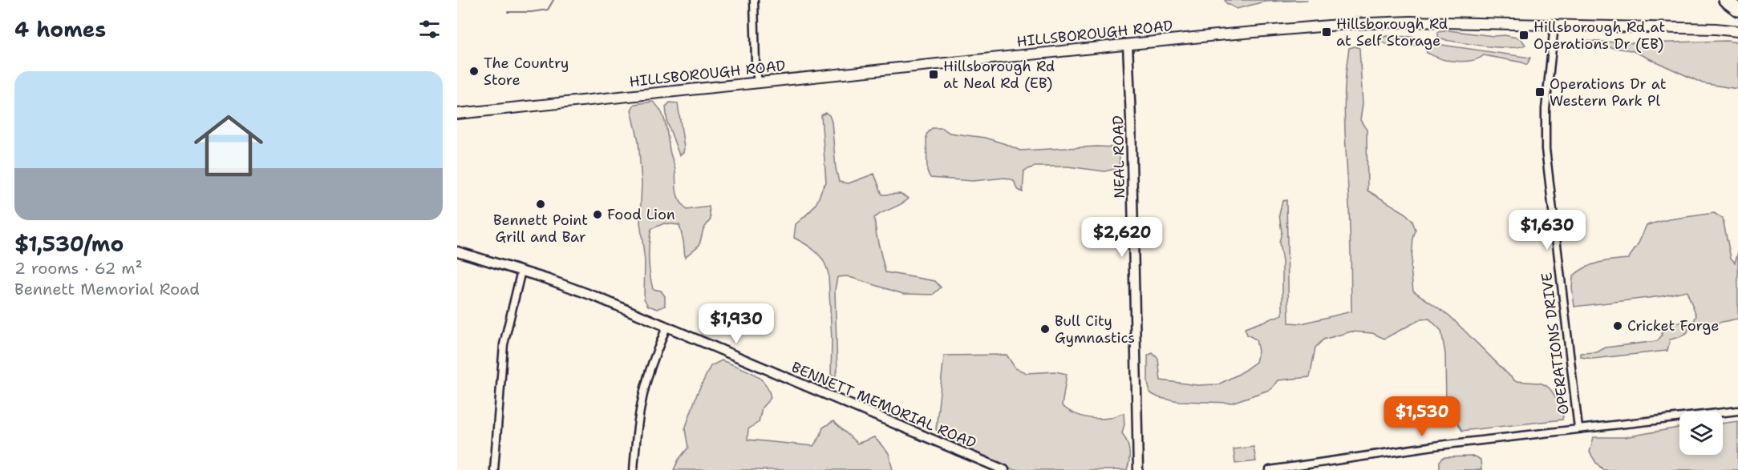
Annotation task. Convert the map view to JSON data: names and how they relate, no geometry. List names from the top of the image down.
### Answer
{
  "streets": {
    "main road": ["HILLSBOROUGH ROAD"],
    "street": ["NEAL ROAD", "OPERATIONS DRIVE", "BENNETT MEMORIAL ROAD"]
  },
  "crossings": [
    ["HILLSBOROUGH ROAD", "NEAL ROAD"],
    ["HILLSBOROUGH ROAD", "OPERATIONS DRIVE"]
  ],
  "places": {
    "transit": [
      "Hillsborough Rd at Self Storage",
      "Hillsborough Rd at Operations Dr (EB)",
      "Hillsborough Rd at Neal Rd (EB)",
      "Operations Dr at Western Park Pl"
    ],
    "other": [
      "The Country Store",
      "Bennett Point Grill and Bar",
      "Food Lion",
      "Cricket Forge",
      "Bull City Gymnastics"
    ]
  },
  "page": {
    "heading": "4 homes",
    "list": [
      {
        "name": "$1,530/mo",
        "note": "2 rooms · 62 m² · Bennett Memorial Road"
      }
    ],
    "price": [
      "$1,630",
      "$2,620",
      "$1,930",
      "$1,530"
    ]
  }
}
